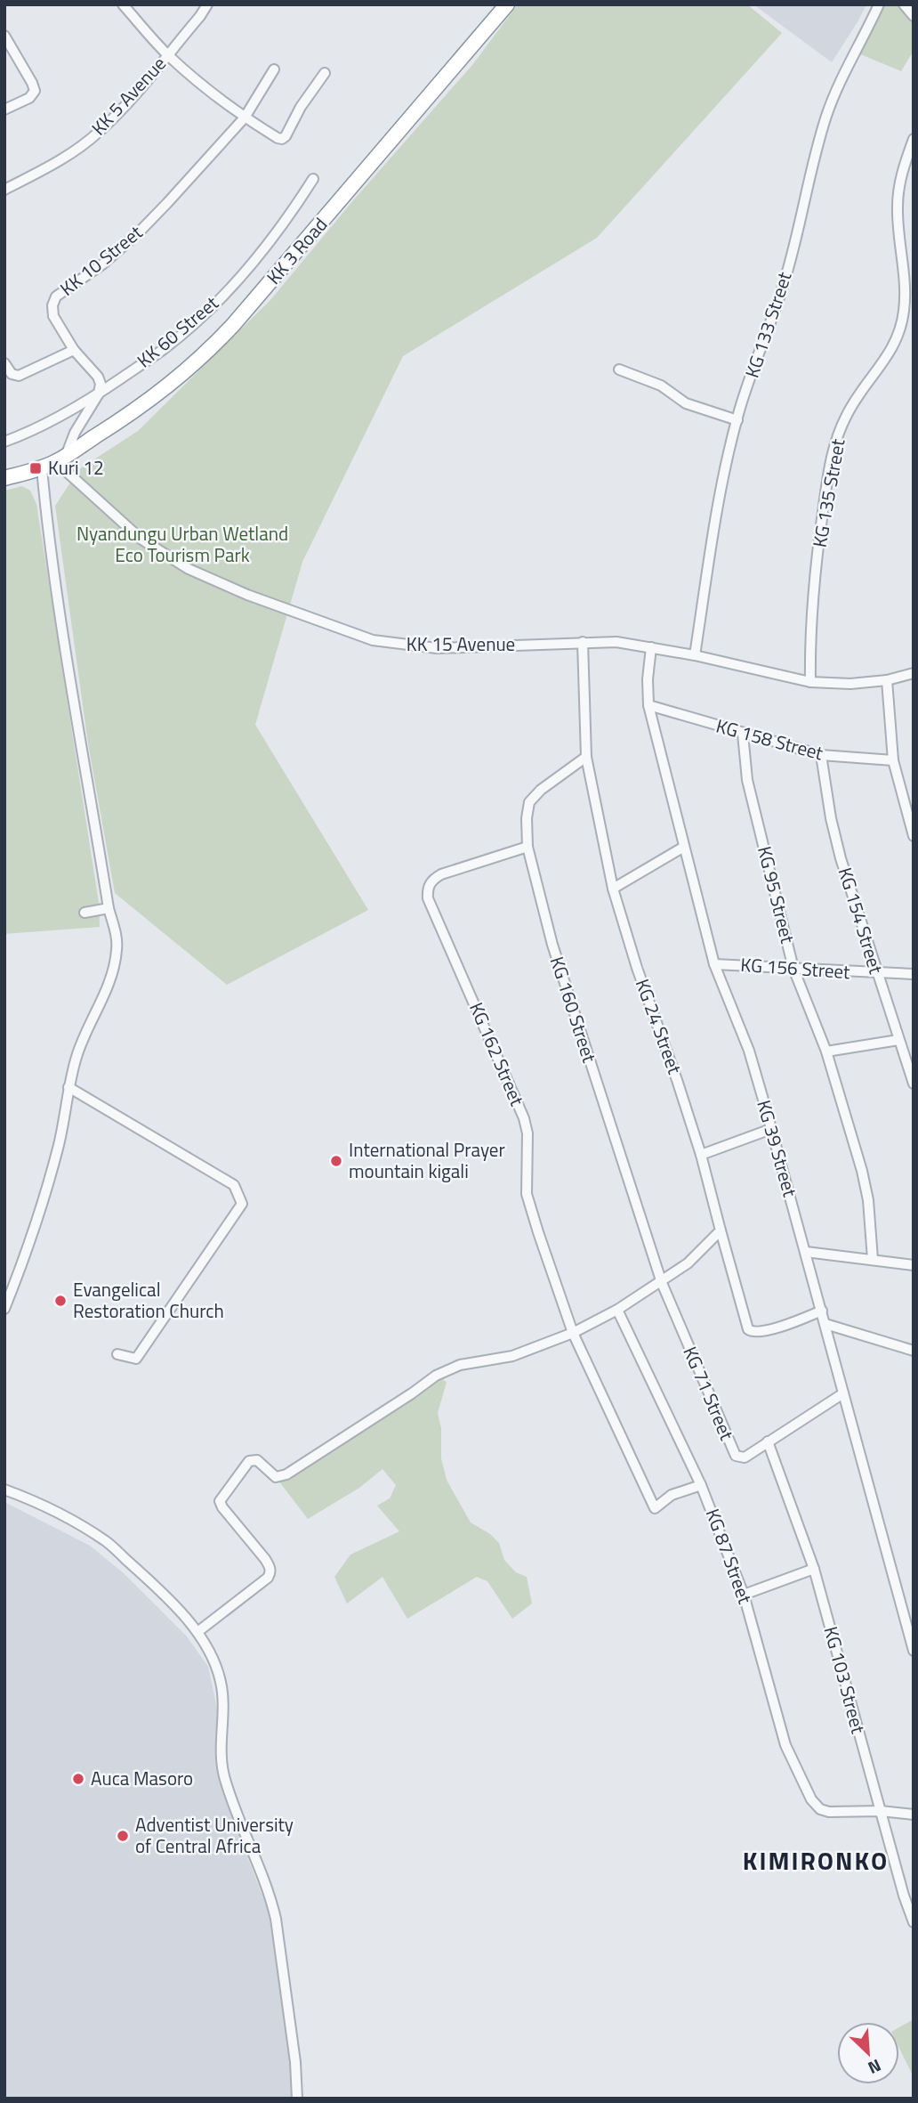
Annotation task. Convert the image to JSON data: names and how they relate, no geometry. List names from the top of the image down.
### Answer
{
  "streets": {
    "highway": ["KK 3 Road"],
    "street": [
      "KK 5 Avenue",
      "KK 10 Street",
      "KG 133 Street",
      "KK 60 Street",
      "KG 135 Street",
      "KK 15 Avenue",
      "KG 158 Street",
      "KG 95 Street",
      "KG 154 Street",
      "KG 156 Street",
      "KG 160 Street",
      "KG 24 Street",
      "KG 162 Street",
      "KG 39 Street",
      "KG 71 Street",
      "KG 87 Street",
      "KG 103 Street"
    ]
  },
  "crossings": [
    ["KK 3 Road", "KK 15 Avenue"],
    ["KK 10 Street", "KK 60 Street"],
    ["KG 133 Street", "KK 15 Avenue"],
    ["KG 135 Street", "KK 15 Avenue"],
    ["KK 15 Avenue", "KG 24 Street"],
    ["KK 15 Avenue", "KG 39 Street"],
    ["KG 158 Street", "KG 95 Street"],
    ["KG 158 Street", "KG 154 Street"],
    ["KG 158 Street", "KG 39 Street"],
    ["KG 95 Street", "KG 156 Street"],
    ["KG 154 Street", "KG 156 Street"],
    ["KG 156 Street", "KG 39 Street"],
    ["KG 160 Street", "KG 24 Street"],
    ["KG 160 Street", "KG 162 Street"],
    ["KG 160 Street", "KG 71 Street"],
    ["KG 24 Street", "KG 39 Street"],
    ["KG 39 Street", "KG 71 Street"],
    ["KG 71 Street", "KG 103 Street"],
    ["KG 87 Street", "KG 103 Street"]
  ],
  "districts": ["KIMIRONKO"],
  "parks": ["Nyandungu Urban Wetland Eco Tourism Park"],
  "places": {
    "transit": ["Kuri 12"],
    "other": [
      "International Prayer mountain kigali",
      "Evangelical Restoration Church",
      "Auca Masoro",
      "Adventist University of Central Africa"
    ]
  },
  "north": "bottom right"
}
